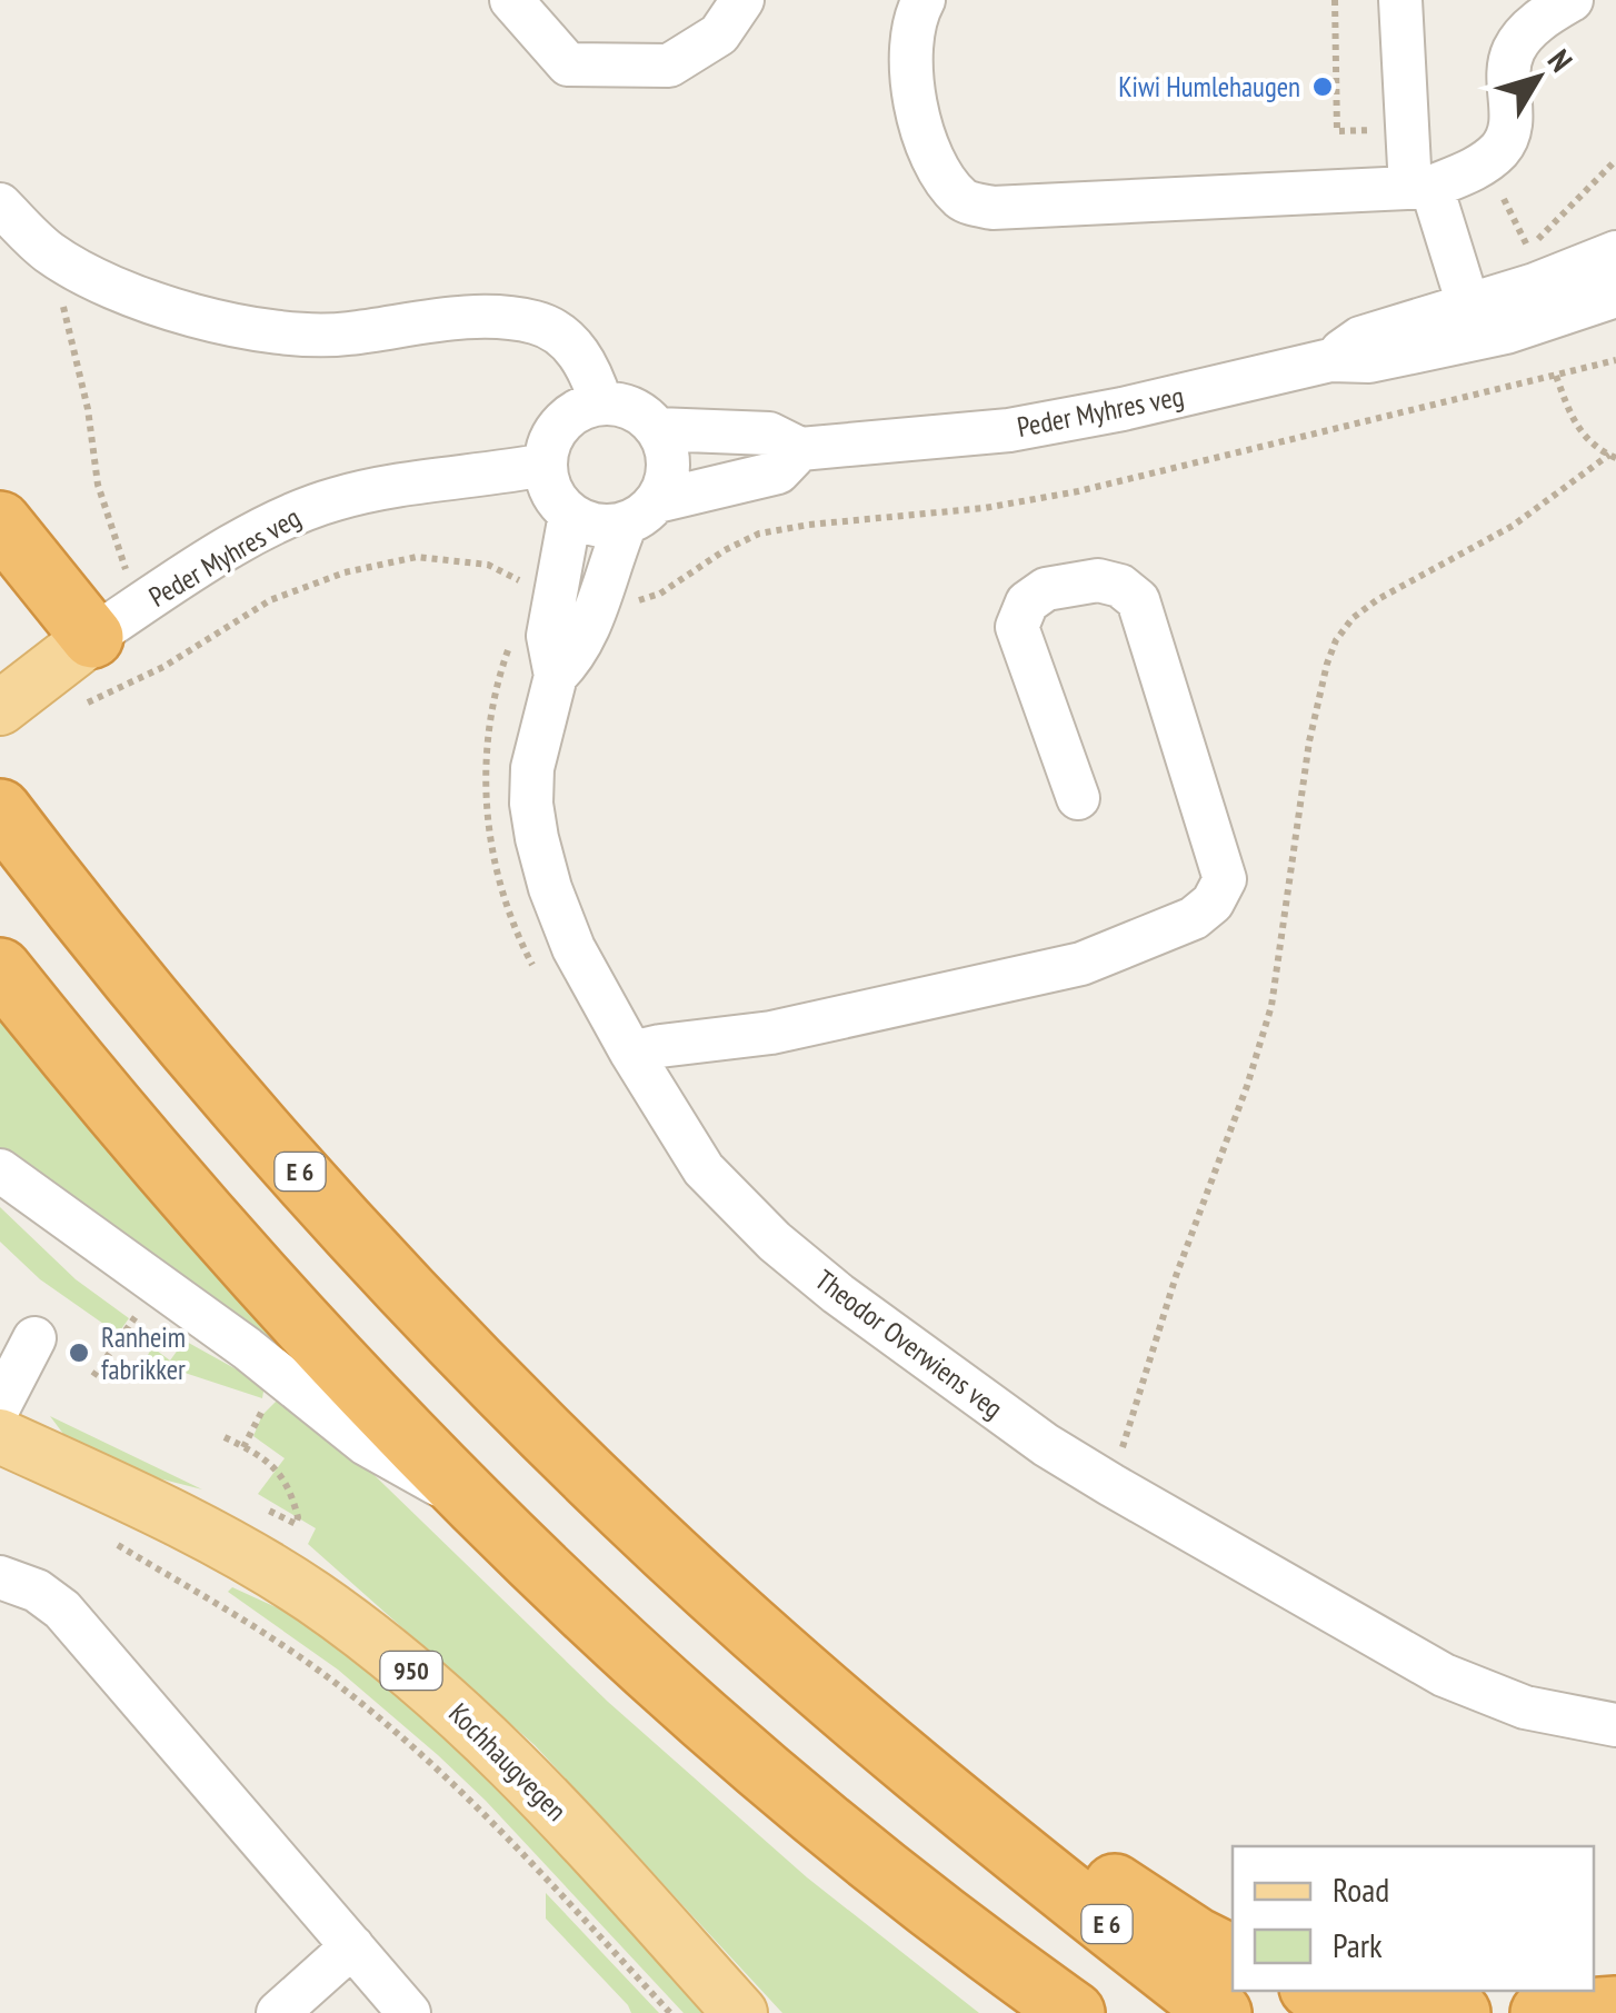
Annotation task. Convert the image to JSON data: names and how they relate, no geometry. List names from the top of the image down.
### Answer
{
  "streets": {
    "highway": ["E 6"],
    "main road": ["Peder Myhres veg", "950", "Kochhaugvegen"],
    "street": ["Theodor Overwiens veg"]
  },
  "crossings": [
    ["Peder Myhres veg", "Theodor Overwiens veg"]
  ],
  "places": ["Kiwi Humlehaugen", "Ranheim fabrikker"],
  "legend": ["Road", "Park"],
  "north": "top right"
}
